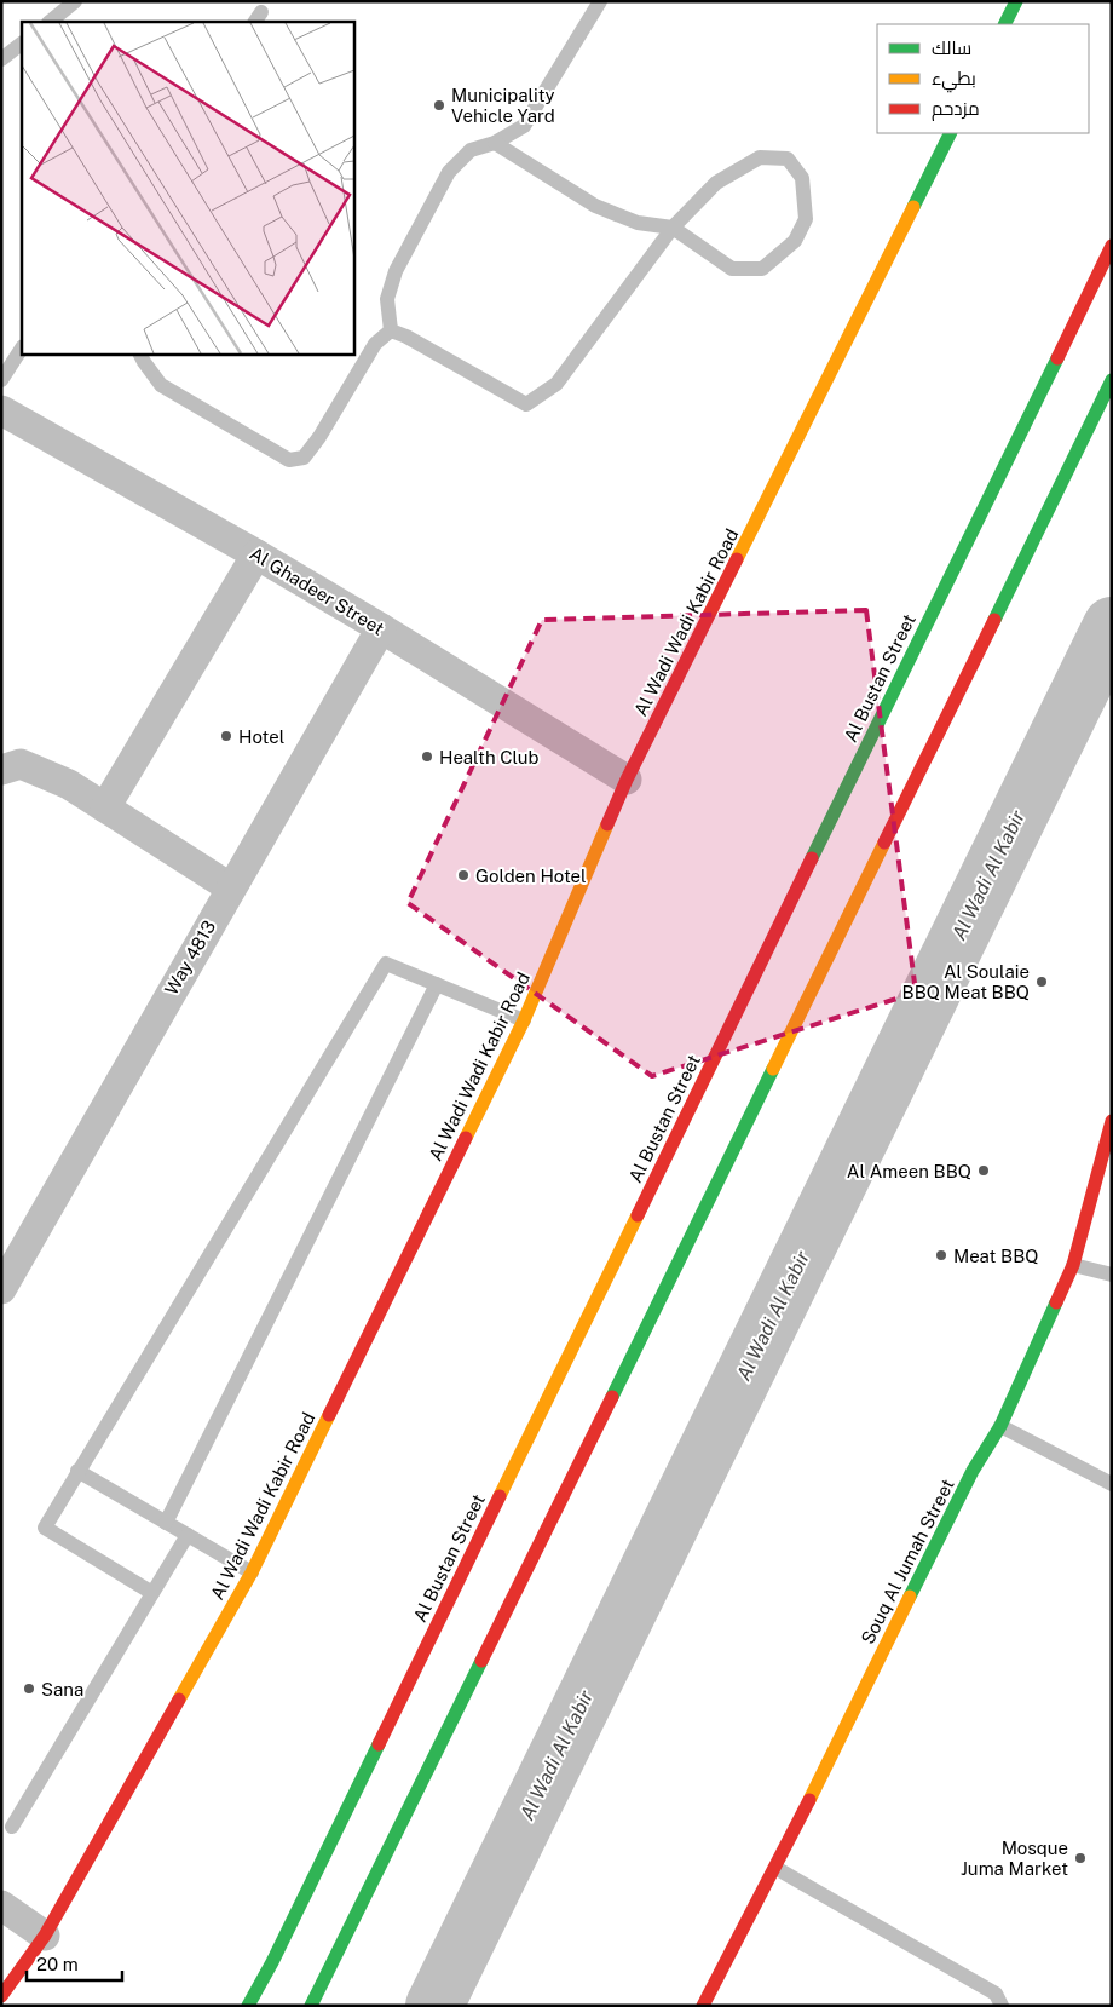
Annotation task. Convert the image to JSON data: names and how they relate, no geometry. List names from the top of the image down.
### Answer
{
  "streets": {
    "main road": ["Al Wadi Wadi Kabir Road", "Al Bustan Street", "Souq Al Jumah Street"],
    "street": ["Al Ghadeer Street", "Way 4813"]
  },
  "crossings": [
    ["Al Ghadeer Street", "Al Wadi Wadi Kabir Road"],
    ["Al Ghadeer Street", "Way 4813"]
  ],
  "water": ["Al Wadi Al Kabir"],
  "places": [
    "Municipality Vehicle Yard",
    "Hotel",
    "Health Club",
    "Golden Hotel",
    "Al Soulaie BBQ Meat BBQ",
    "Al Ameen BBQ",
    "Meat BBQ",
    "Sana",
    "Mosque Juma Market"
  ],
  "legend": ["سالك", "بطيء", "مزدحم"],
  "scale_bar": "20 m"
}
